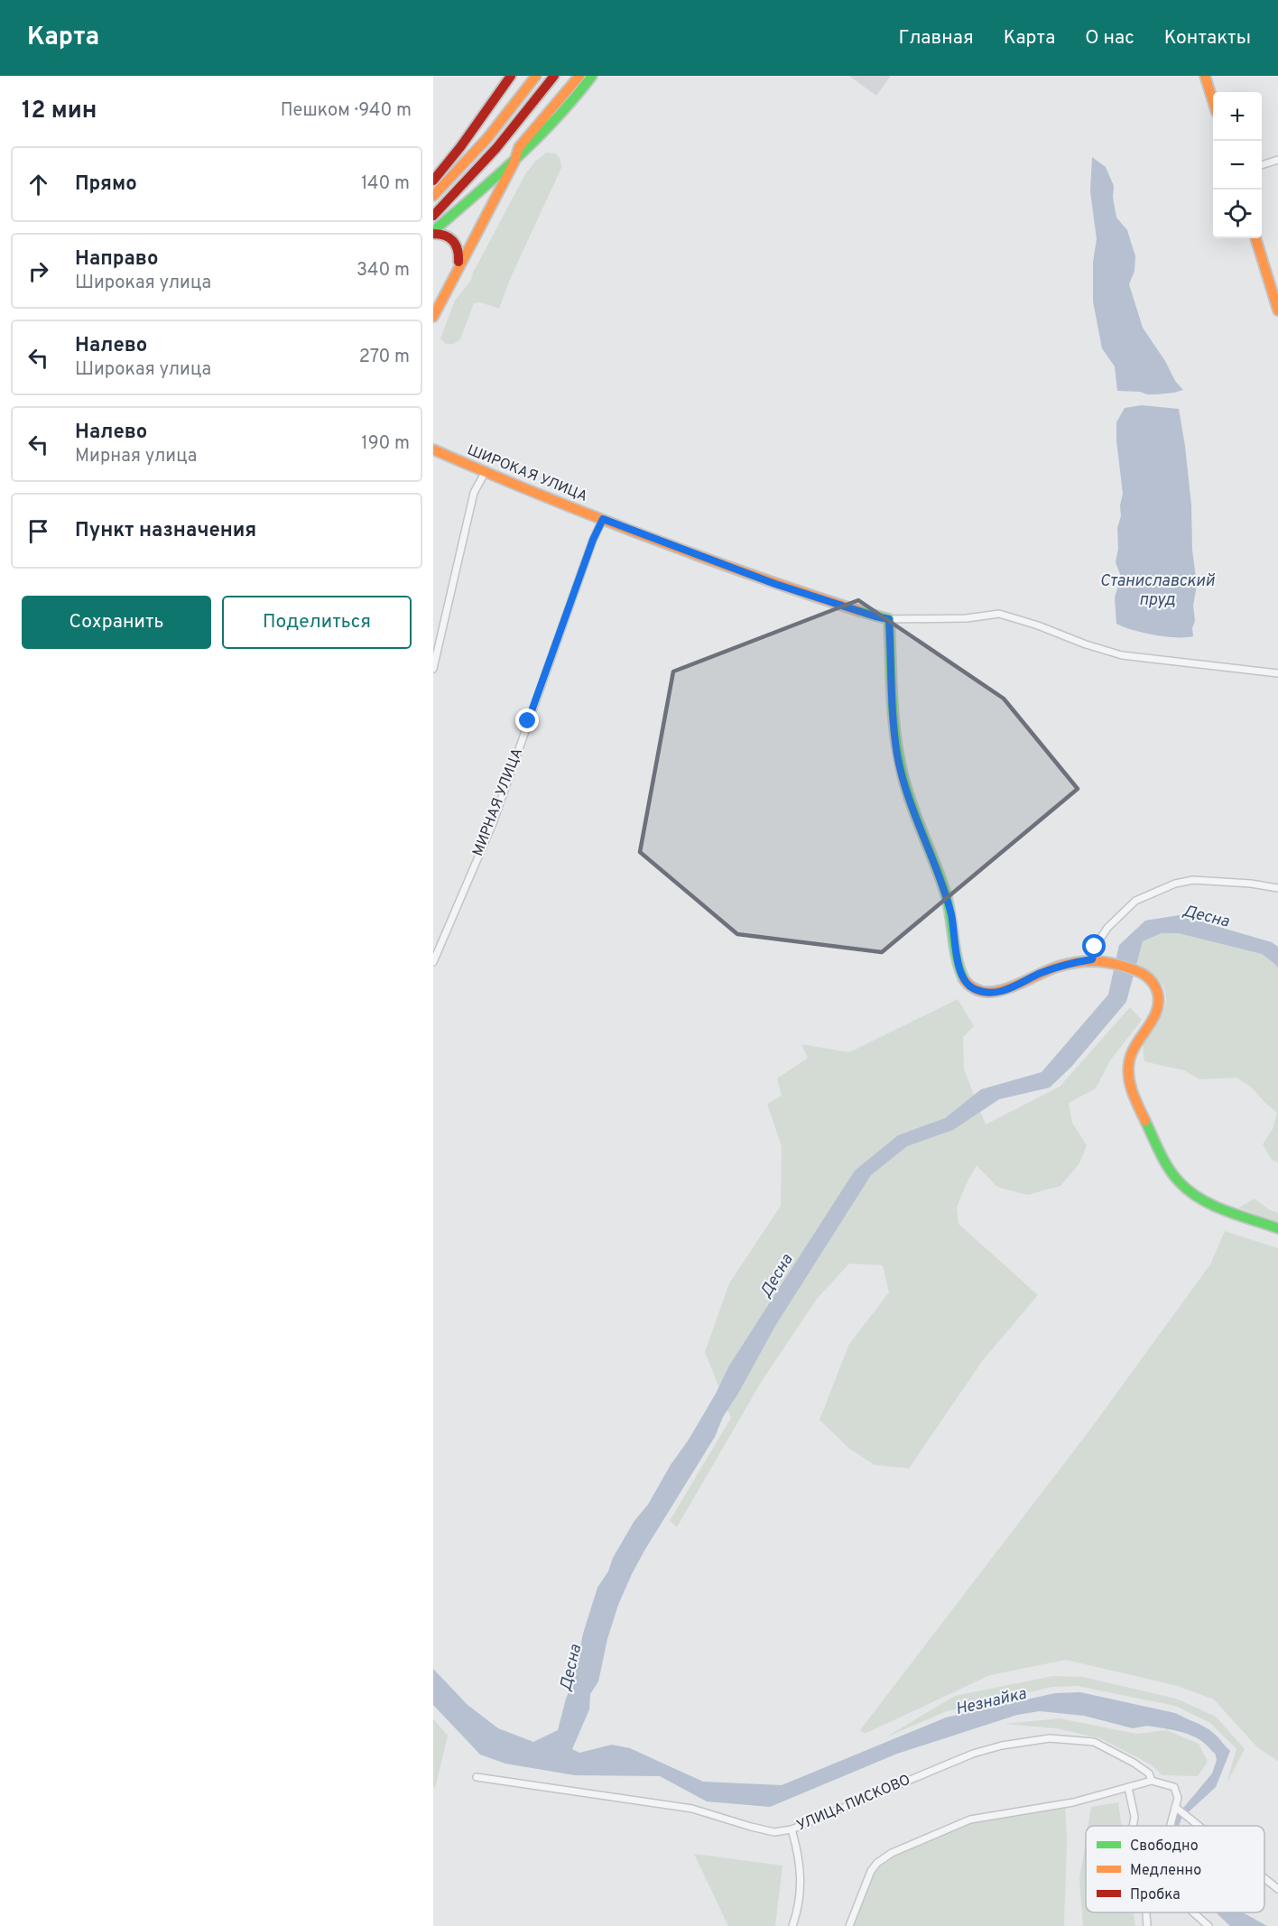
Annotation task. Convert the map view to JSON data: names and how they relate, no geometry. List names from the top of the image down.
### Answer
{
  "streets": {
    "main road": ["ШИРОКАЯ УЛИЦА"],
    "street": ["МИРНАЯ УЛИЦА", "УЛИЦА ПИСКОВО"]
  },
  "crossings": [
    ["ШИРОКАЯ УЛИЦА", "МИРНАЯ УЛИЦА"]
  ],
  "water": ["Станиславский пруд", "Десна", "Незнайка"],
  "legend": ["Свободно", "Медленно", "Пробка"],
  "page": {
    "header": "Карта",
    "nav": [
      "Главная",
      "Карта",
      "О нас",
      "Контакты"
    ],
    "heading": ["12 мин", "Пешком · 940 m"],
    "map_buttons": ["+", "−"],
    "list": [
      ["Прямо", "140 m"],
      ["Направо", "Широкая улица", "340 m"],
      ["Налево", "Широкая улица", "270 m"],
      ["Налево", "Мирная улица", "190 m"],
      "Пункт назначения"
    ],
    "buttons": ["Сохранить", "Поделиться"]
  }
}
